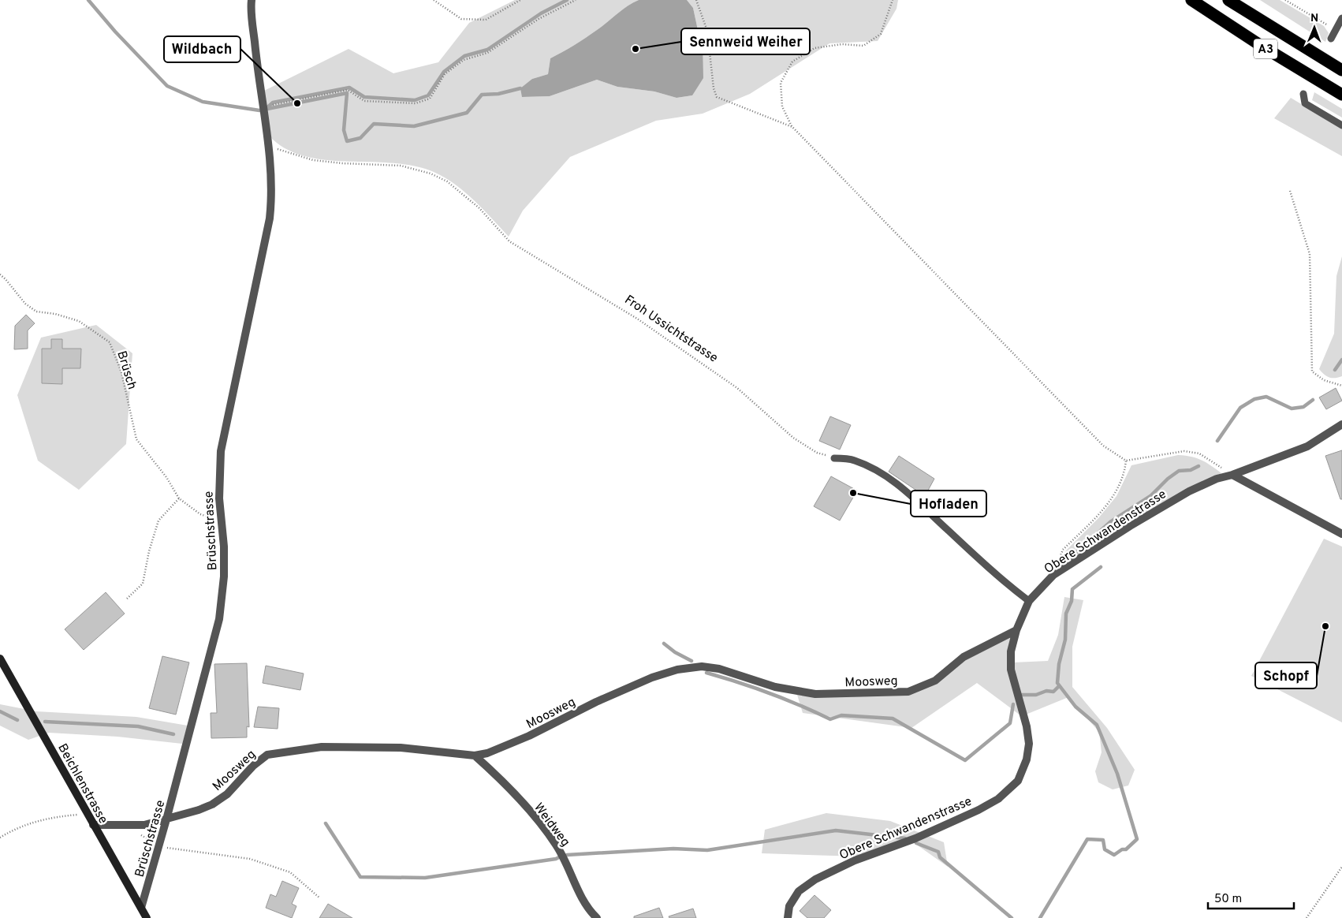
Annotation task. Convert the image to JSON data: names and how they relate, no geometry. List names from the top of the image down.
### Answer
{
  "streets": {
    "highway": ["A3"],
    "street": [
      "Brüschstrasse",
      "Obere Schwandenstrasse",
      "Moosweg",
      "Beichlenstrasse",
      "Weidweg"
    ],
    "path": ["Froh Ussichtstrasse", "Brüsch"]
  },
  "crossings": [
    ["Froh Ussichtstrasse", "Brüschstrasse"],
    ["Brüschstrasse", "Moosweg"],
    ["Brüschstrasse", "Beichlenstrasse"],
    ["Obere Schwandenstrasse", "Moosweg"],
    ["Moosweg", "Beichlenstrasse"],
    ["Moosweg", "Weidweg"]
  ],
  "places": [
    "Sennweid Weiher",
    "Wildbach",
    "Hofladen",
    "Schopf"
  ],
  "scale_bar": "50 m",
  "north": "top"
}
